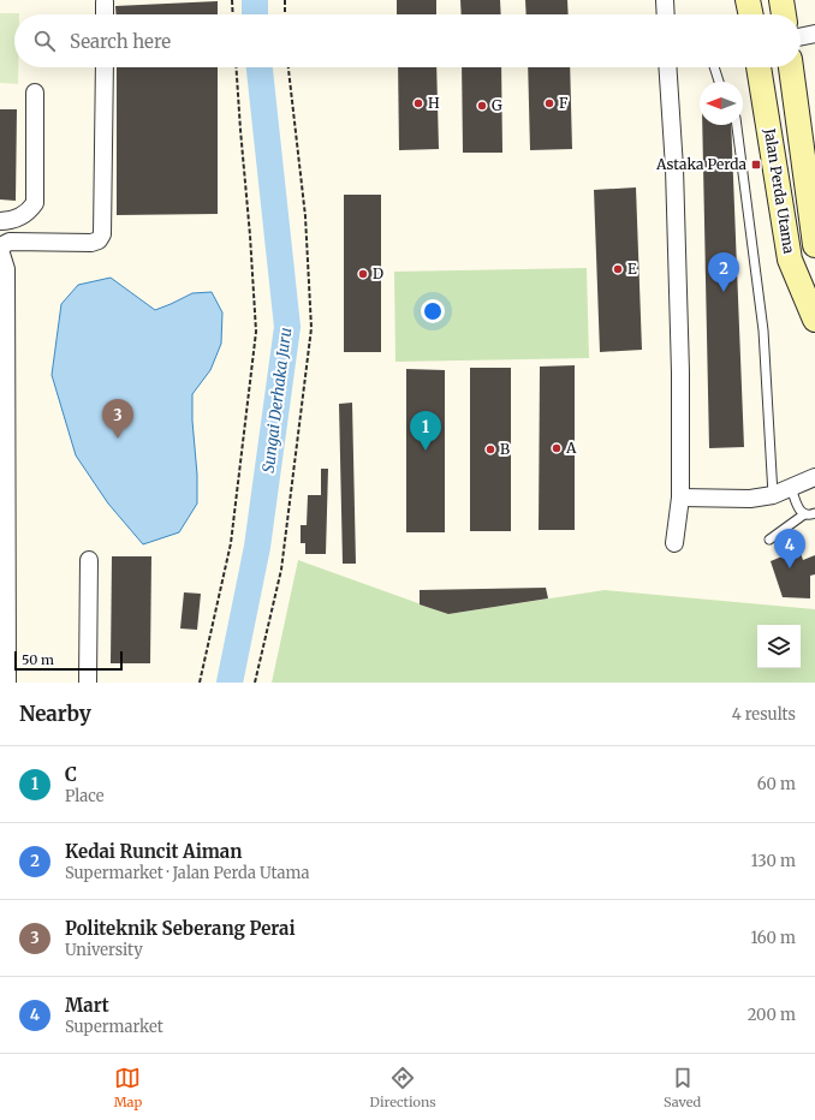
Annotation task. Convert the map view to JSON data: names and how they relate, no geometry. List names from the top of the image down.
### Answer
{
  "streets": {
    "street": ["Jalan Perda Utama"]
  },
  "water": ["Sungai Derhaka Juru"],
  "places": {
    "other": [
      "H",
      "F",
      "G",
      "E",
      "D",
      "A",
      "B"
    ],
    "transit": ["Astaka Perda"]
  },
  "scale_bar": "50 m",
  "north": "left",
  "page": {
    "search": "Search here",
    "pins": [
      "2",
      "3",
      "1",
      "4"
    ],
    "scale": "50 m",
    "heading": ["Nearby", "4 results"],
    "list": [
      {
        "mark": "1",
        "name": "C",
        "note": "Place",
        "value": "60 m"
      },
      {
        "mark": "2",
        "name": "Kedai Runcit Aiman",
        "note": "Supermarket · Jalan Perda Utama",
        "value": "130 m"
      },
      {
        "mark": "3",
        "name": "Politeknik Seberang Perai",
        "note": "University",
        "value": "160 m"
      },
      {
        "mark": "4",
        "name": "Mart",
        "note": "Supermarket",
        "value": "200 m"
      }
    ],
    "nav": ["Map", "Directions", "Saved"]
  }
}
